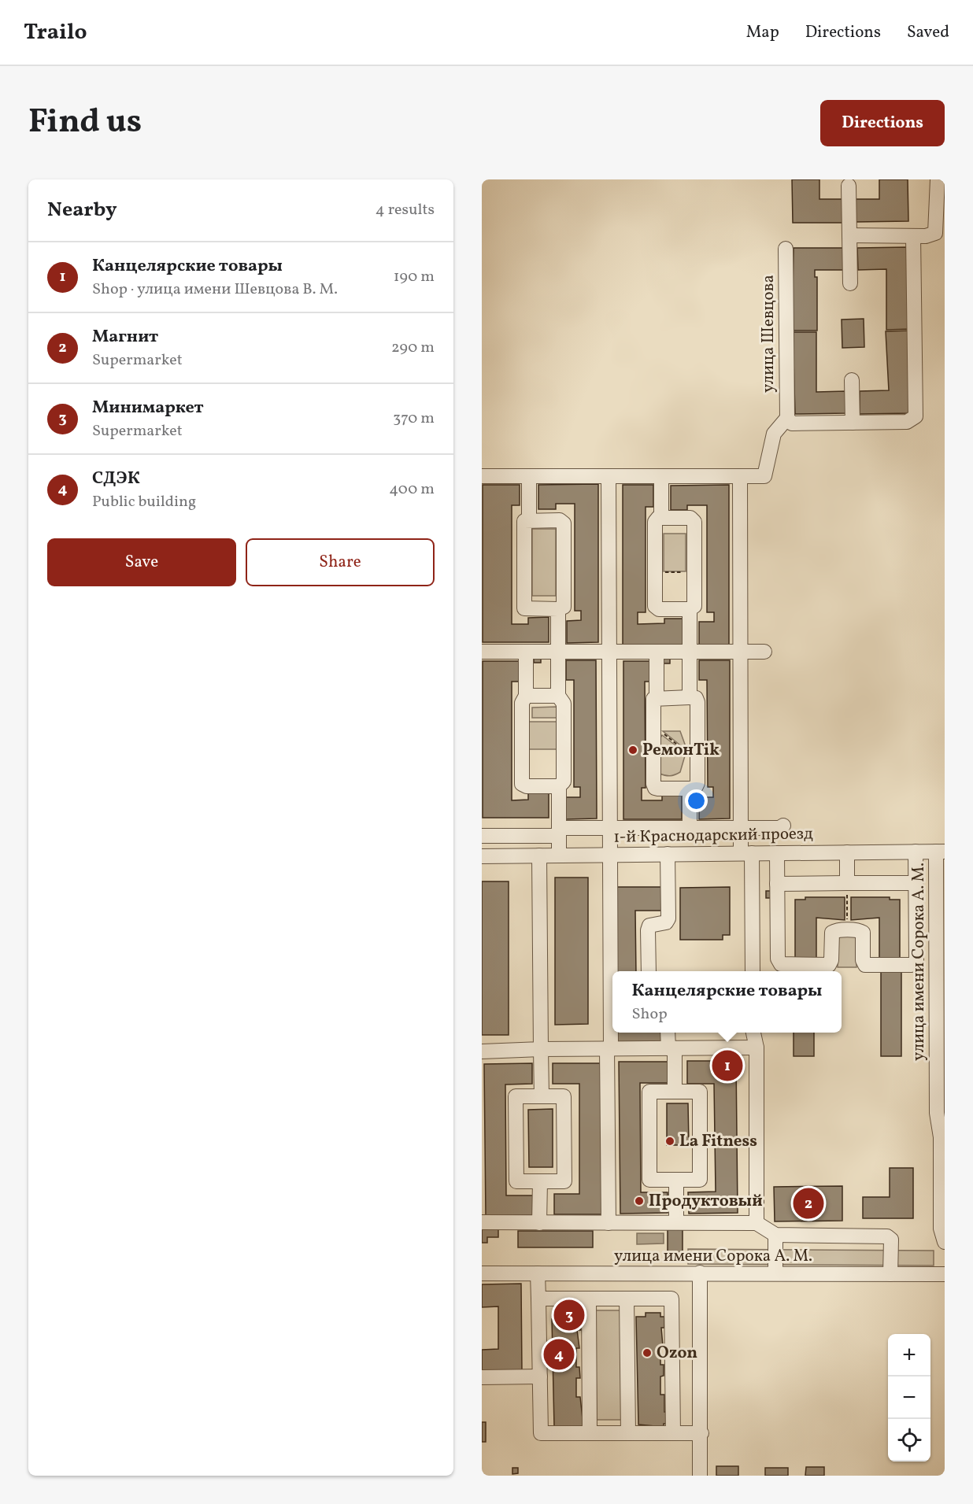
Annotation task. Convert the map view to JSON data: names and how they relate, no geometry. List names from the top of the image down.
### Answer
{
  "streets": {
    "street": ["улица Шевцова", "1-й Краснодарский проезд", "улица имени Сорока А. М."]
  },
  "crossings": [
    ["1-й Краснодарский проезд", "улица имени Сорока А. М."]
  ],
  "places": [
    "РемонTik",
    "La Fitness",
    "Продуктовый",
    "Ozon"
  ],
  "page": {
    "header": "Trailo",
    "nav": ["Map", "Directions", "Saved"],
    "title": "Find us",
    "buttons": [
      "Directions",
      ["Save", "Share"]
    ],
    "heading": ["Nearby", "4 results"],
    "list": [
      {
        "mark": "1",
        "name": "Канцелярские товары",
        "note": "Shop · улица имени Шевцова В. М.",
        "value": "190 m"
      },
      {
        "mark": "2",
        "name": "Магнит",
        "note": "Supermarket",
        "value": "290 m"
      },
      {
        "mark": "3",
        "name": "Минимаркет",
        "note": "Supermarket",
        "value": "370 m"
      },
      {
        "mark": "4",
        "name": "СДЭК",
        "note": "Public building",
        "value": "400 m"
      }
    ],
    "popup": ["Канцелярские товары", "Shop"],
    "pins": [
      "1",
      "2",
      "3",
      "4"
    ],
    "map_buttons": ["+", "−"]
  }
}
